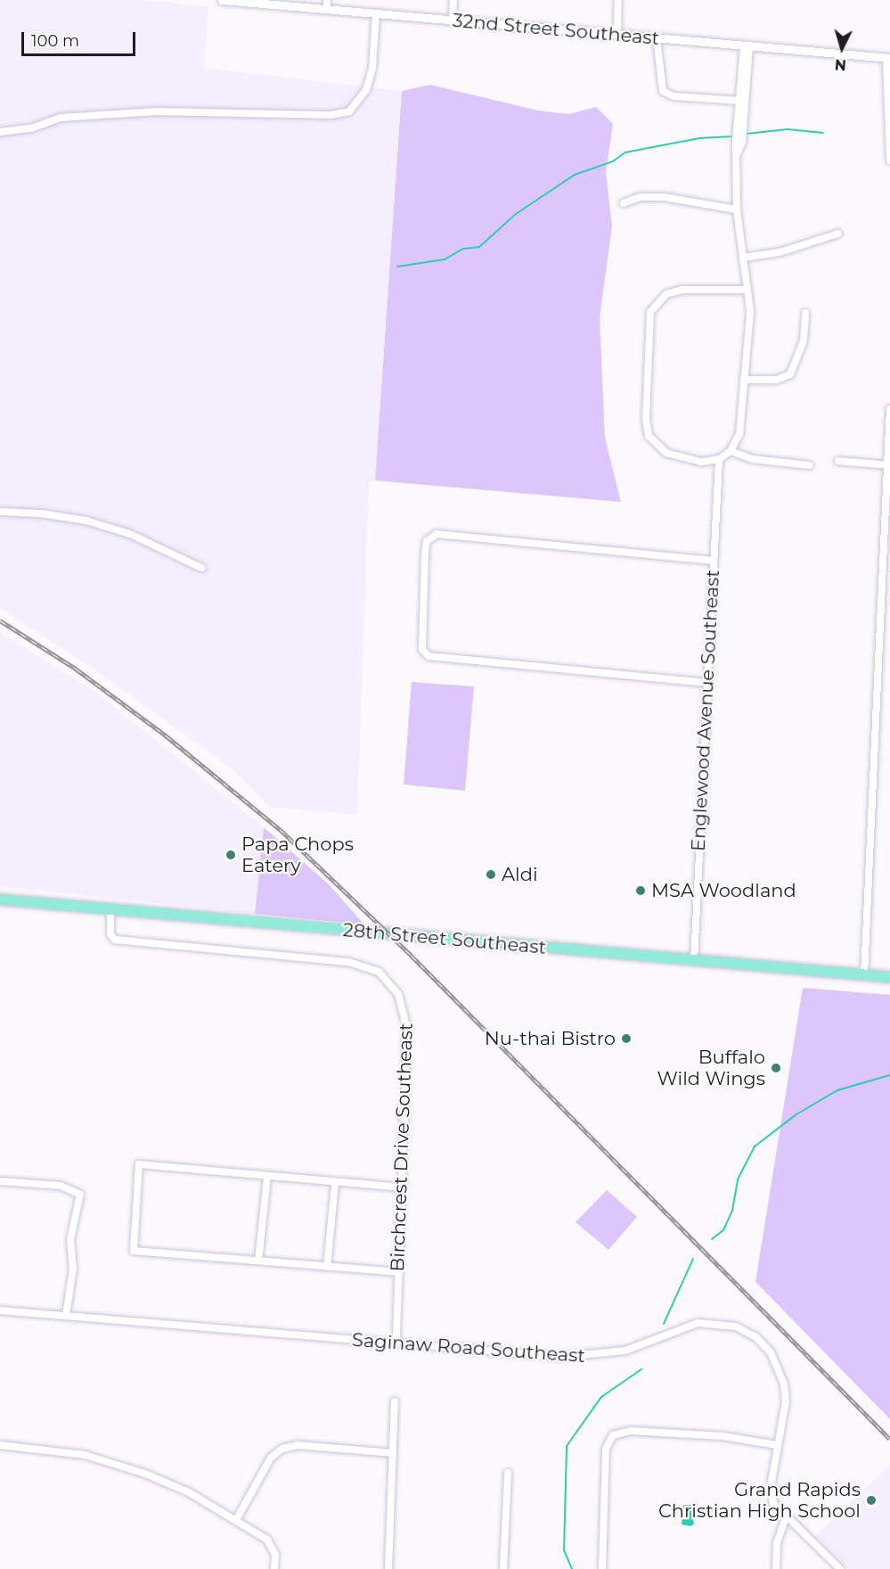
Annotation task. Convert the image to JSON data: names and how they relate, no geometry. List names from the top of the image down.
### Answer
{
  "streets": {
    "main road": ["28th Street Southeast"],
    "street": [
      "32nd Street Southeast",
      "Englewood Avenue Southeast",
      "Birchcrest Drive Southeast",
      "Saginaw Road Southeast"
    ]
  },
  "crossings": [
    ["Englewood Avenue Southeast", "28th Street Southeast"],
    ["28th Street Southeast", "Birchcrest Drive Southeast"],
    ["Birchcrest Drive Southeast", "Saginaw Road Southeast"]
  ],
  "places": [
    "Papa Chops Eatery",
    "Aldi",
    "MSA Woodland",
    "Nu-thai Bistro",
    "Buffalo Wild Wings",
    "Grand Rapids Christian High School"
  ],
  "scale_bar": "100 m",
  "north": "bottom"
}
